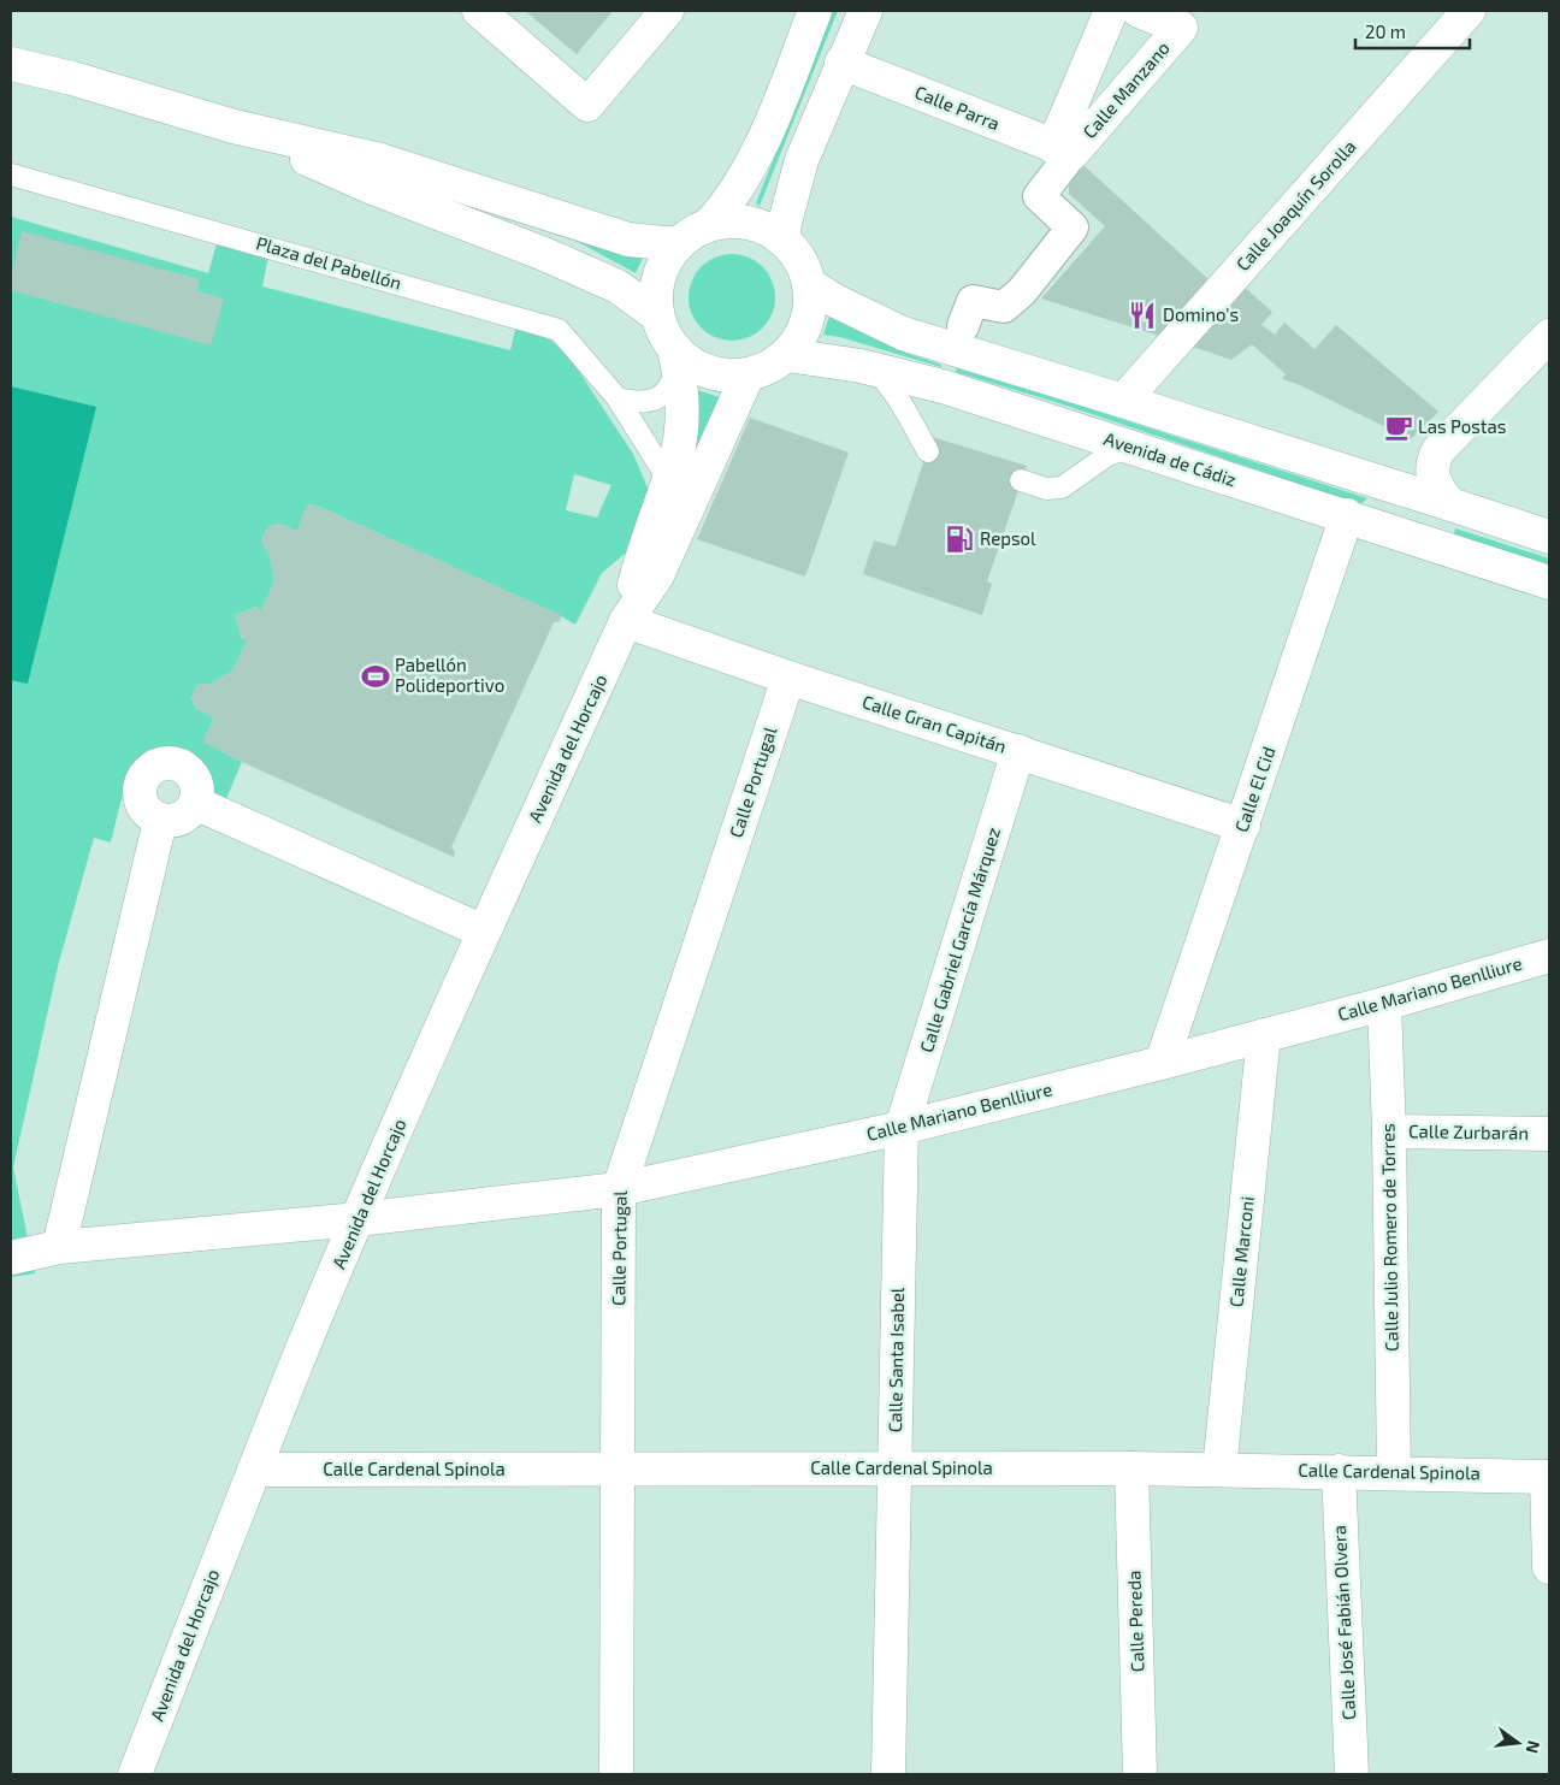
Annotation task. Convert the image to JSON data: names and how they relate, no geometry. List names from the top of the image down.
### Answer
{
  "streets": {
    "street": [
      "Calle Manzano",
      "Calle Parra",
      "Calle Joaquín Sorolla",
      "Avenida de Cádiz",
      "Calle Gran Capitán",
      "Avenida del Horcajo",
      "Calle Portugal",
      "Calle El Cid",
      "Calle Gabriel García Márquez",
      "Calle Mariano Benlliure",
      "Calle Zurbarán",
      "Calle Julio Romero de Torres",
      "Calle Marconi",
      "Calle Santa Isabel",
      "Calle Cardenal Spinola",
      "Calle Pereda",
      "Calle José Fabián Olvera"
    ],
    "lane": ["Plaza del Pabellón"]
  },
  "crossings": [
    ["Calle Manzano", "Calle Parra"],
    ["Plaza del Pabellón", "Avenida del Horcajo"],
    ["Avenida de Cádiz", "Avenida del Horcajo"],
    ["Avenida de Cádiz", "Calle El Cid"],
    ["Calle Gran Capitán", "Avenida del Horcajo"],
    ["Calle Gran Capitán", "Calle Portugal"],
    ["Calle Gran Capitán", "Calle El Cid"],
    ["Calle Gran Capitán", "Calle Gabriel García Márquez"],
    ["Avenida del Horcajo", "Calle Mariano Benlliure"],
    ["Avenida del Horcajo", "Calle Cardenal Spinola"],
    ["Calle Portugal", "Calle Mariano Benlliure"],
    ["Calle Portugal", "Calle Cardenal Spinola"],
    ["Calle El Cid", "Calle Mariano Benlliure"],
    ["Calle Gabriel García Márquez", "Calle Mariano Benlliure"],
    ["Calle Gabriel García Márquez", "Calle Santa Isabel"],
    ["Calle Mariano Benlliure", "Calle Julio Romero de Torres"],
    ["Calle Mariano Benlliure", "Calle Marconi"],
    ["Calle Mariano Benlliure", "Calle Santa Isabel"],
    ["Calle Zurbarán", "Calle Julio Romero de Torres"],
    ["Calle Julio Romero de Torres", "Calle Cardenal Spinola"],
    ["Calle Marconi", "Calle Cardenal Spinola"],
    ["Calle Santa Isabel", "Calle Cardenal Spinola"],
    ["Calle Cardenal Spinola", "Calle Pereda"],
    ["Calle Cardenal Spinola", "Calle José Fabián Olvera"]
  ],
  "places": {
    "restaurant": ["Domino's"],
    "cafe": ["Las Postas"],
    "fuel station": ["Repsol"],
    "sports": ["Pabellón Polideportivo"]
  },
  "scale_bar": "20 m",
  "north": "right"
}
